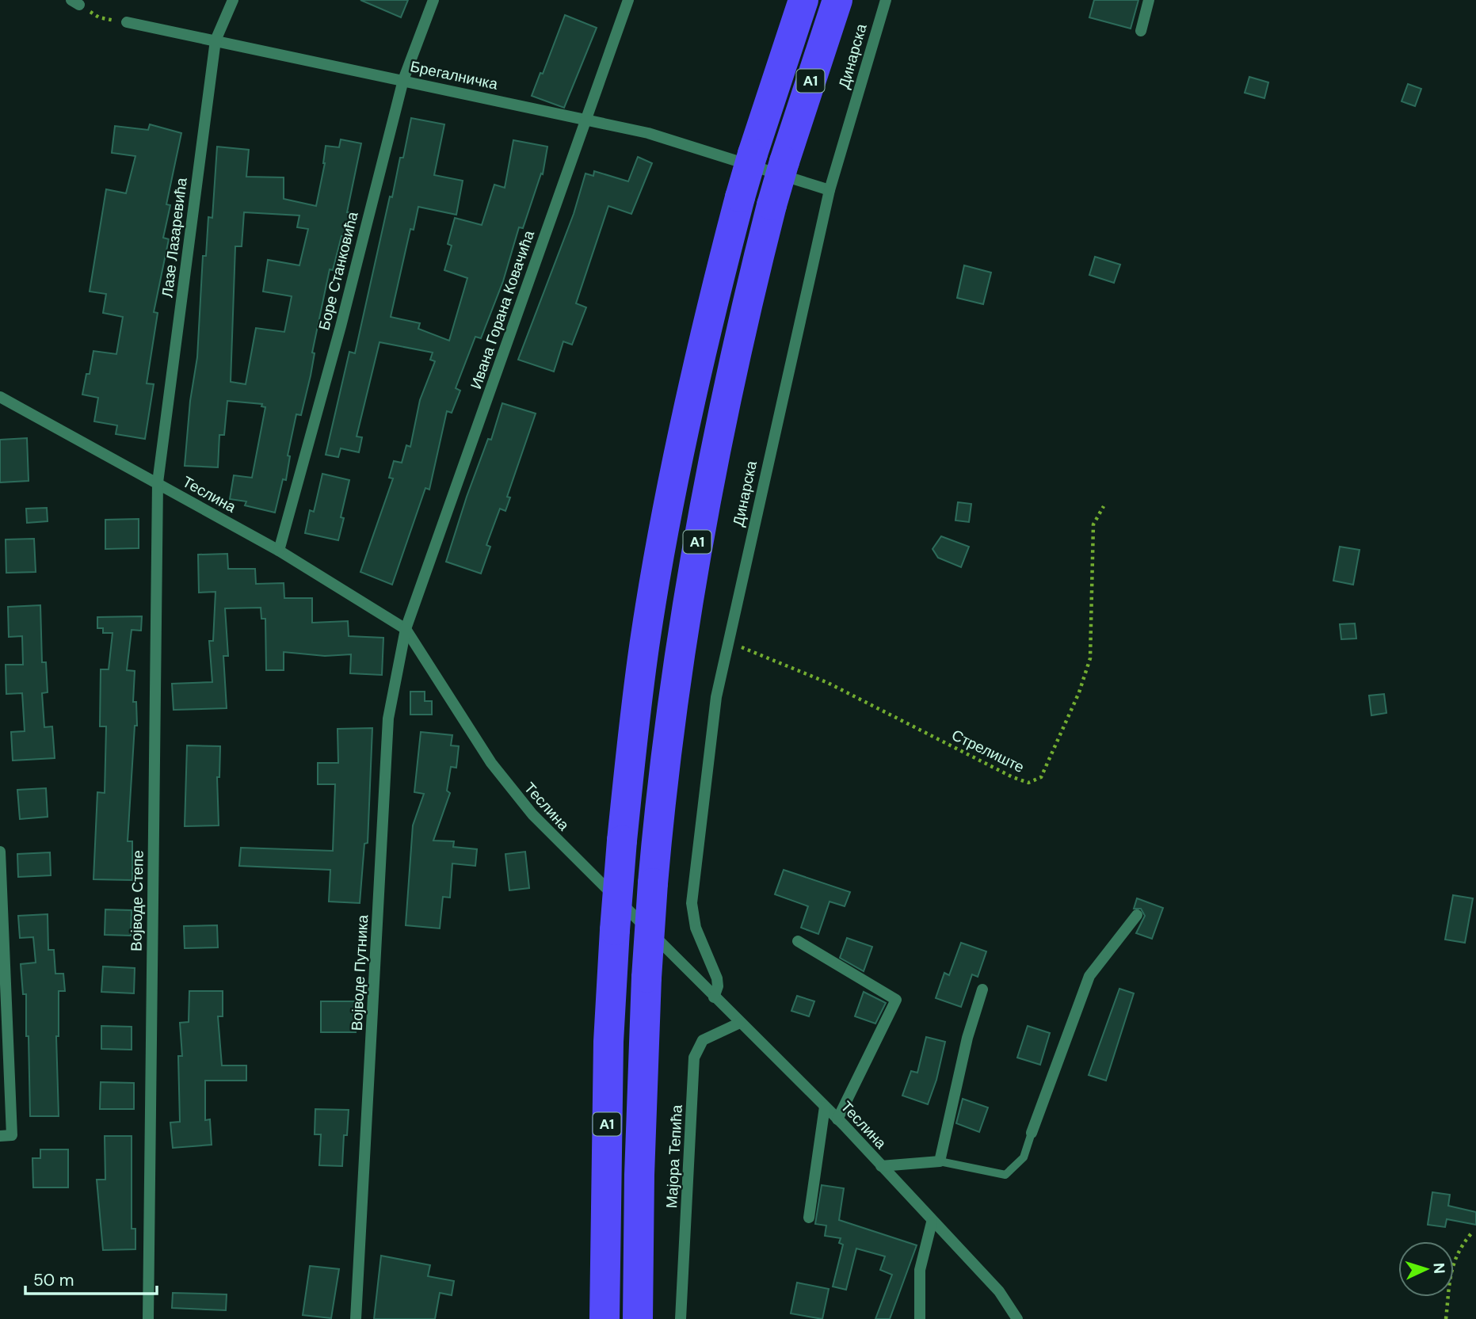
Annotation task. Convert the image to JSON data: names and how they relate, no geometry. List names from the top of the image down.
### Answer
{
  "streets": {
    "highway": ["A1"],
    "street": [
      "Динарска",
      "Брегалничка",
      "Лазе Лазаревића",
      "Боре Станковића",
      "Ивана Горана Ковачића",
      "Теслина",
      "Војводе Степе",
      "Војводе Путника",
      "Мајора Тепића"
    ],
    "path": ["Стрелиште"]
  },
  "crossings": [
    ["Динарска", "Брегалничка"],
    ["Динарска", "Теслина"],
    ["Динарска", "Стрелиште"],
    ["Брегалничка", "Лазе Лазаревића"],
    ["Брегалничка", "Боре Станковића"],
    ["Брегалничка", "Ивана Горана Ковачића"],
    ["Лазе Лазаревића", "Теслина"],
    ["Лазе Лазаревића", "Војводе Степе"],
    ["Боре Станковића", "Теслина"],
    ["Ивана Горана Ковачића", "Теслина"],
    ["Ивана Горана Ковачића", "Војводе Путника"],
    ["Теслина", "Војводе Степе"],
    ["Теслина", "Војводе Путника"],
    ["Теслина", "Мајора Тепића"]
  ],
  "scale_bar": "50 m",
  "north": "right"
}
